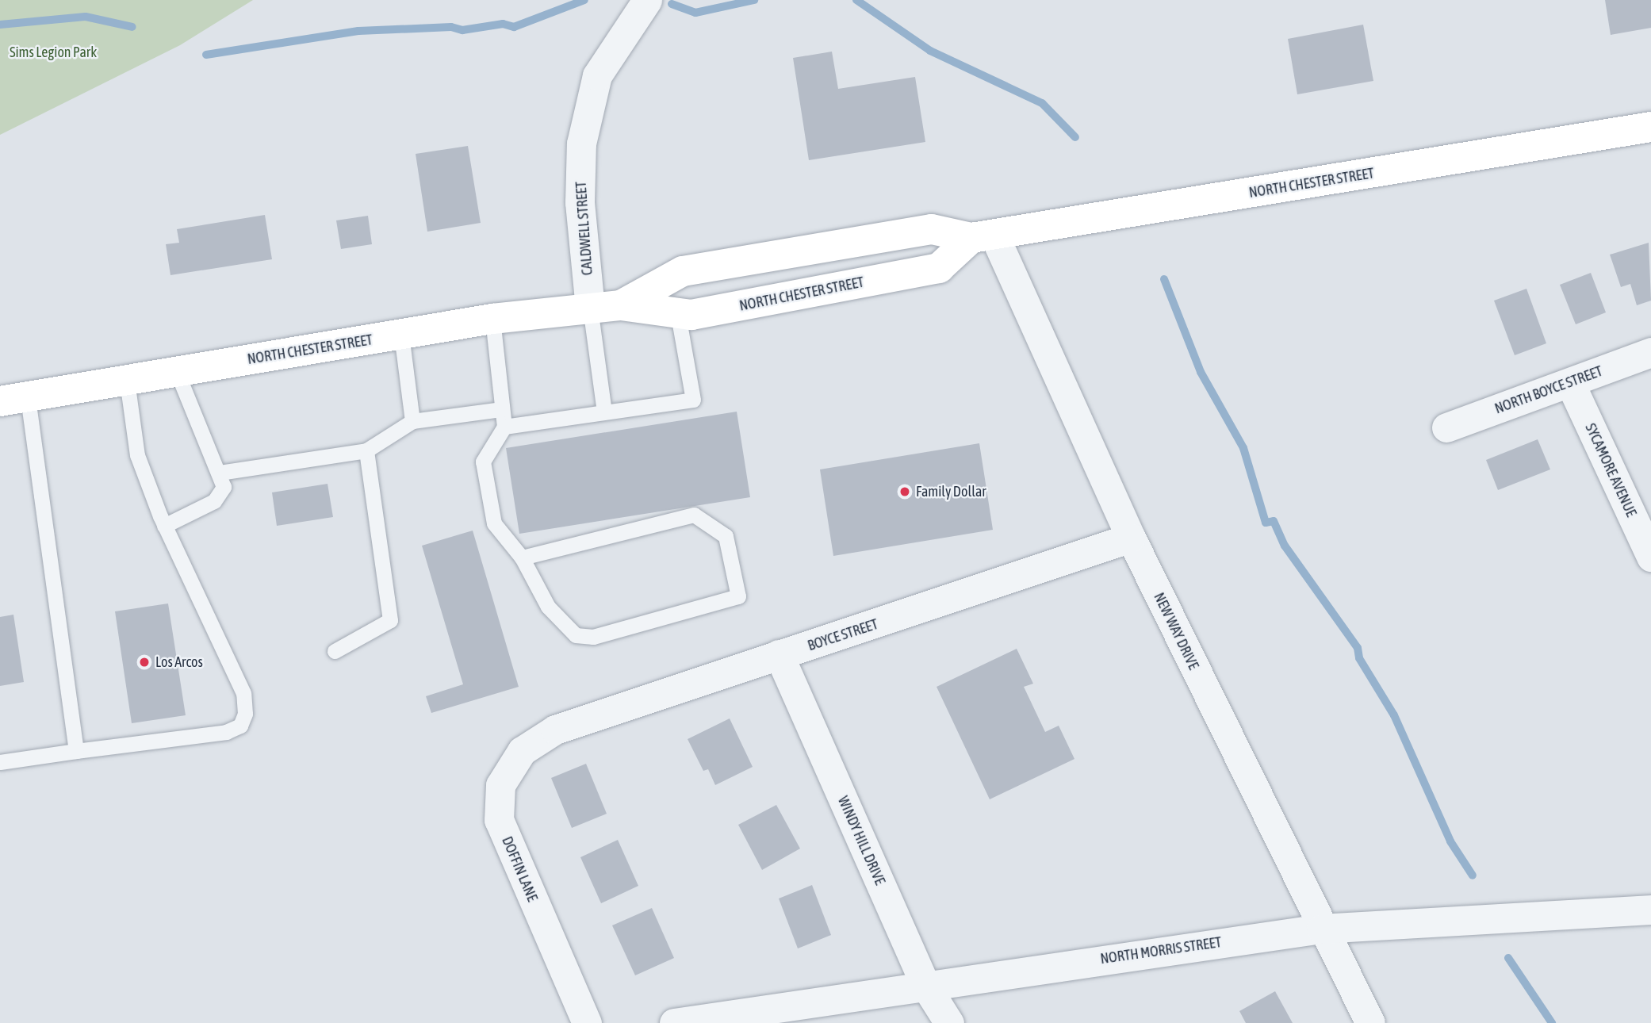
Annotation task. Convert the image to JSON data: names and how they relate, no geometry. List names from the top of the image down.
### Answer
{
  "streets": {
    "main road": ["NORTH CHESTER STREET"],
    "street": [
      "CALDWELL STREET",
      "NORTH BOYCE STREET",
      "SYCAMORE AVENUE",
      "NEW WAY DRIVE",
      "BOYCE STREET",
      "WINDY HILL DRIVE",
      "DOFFIN LANE",
      "NORTH MORRIS STREET"
    ]
  },
  "crossings": [
    ["NORTH CHESTER STREET", "CALDWELL STREET"],
    ["NORTH CHESTER STREET", "NEW WAY DRIVE"],
    ["NORTH BOYCE STREET", "SYCAMORE AVENUE"],
    ["NEW WAY DRIVE", "BOYCE STREET"],
    ["NEW WAY DRIVE", "NORTH MORRIS STREET"],
    ["BOYCE STREET", "WINDY HILL DRIVE"],
    ["BOYCE STREET", "DOFFIN LANE"],
    ["WINDY HILL DRIVE", "NORTH MORRIS STREET"]
  ],
  "parks": ["Sims Legion Park"],
  "places": ["Family Dollar", "Los Arcos"]
}
